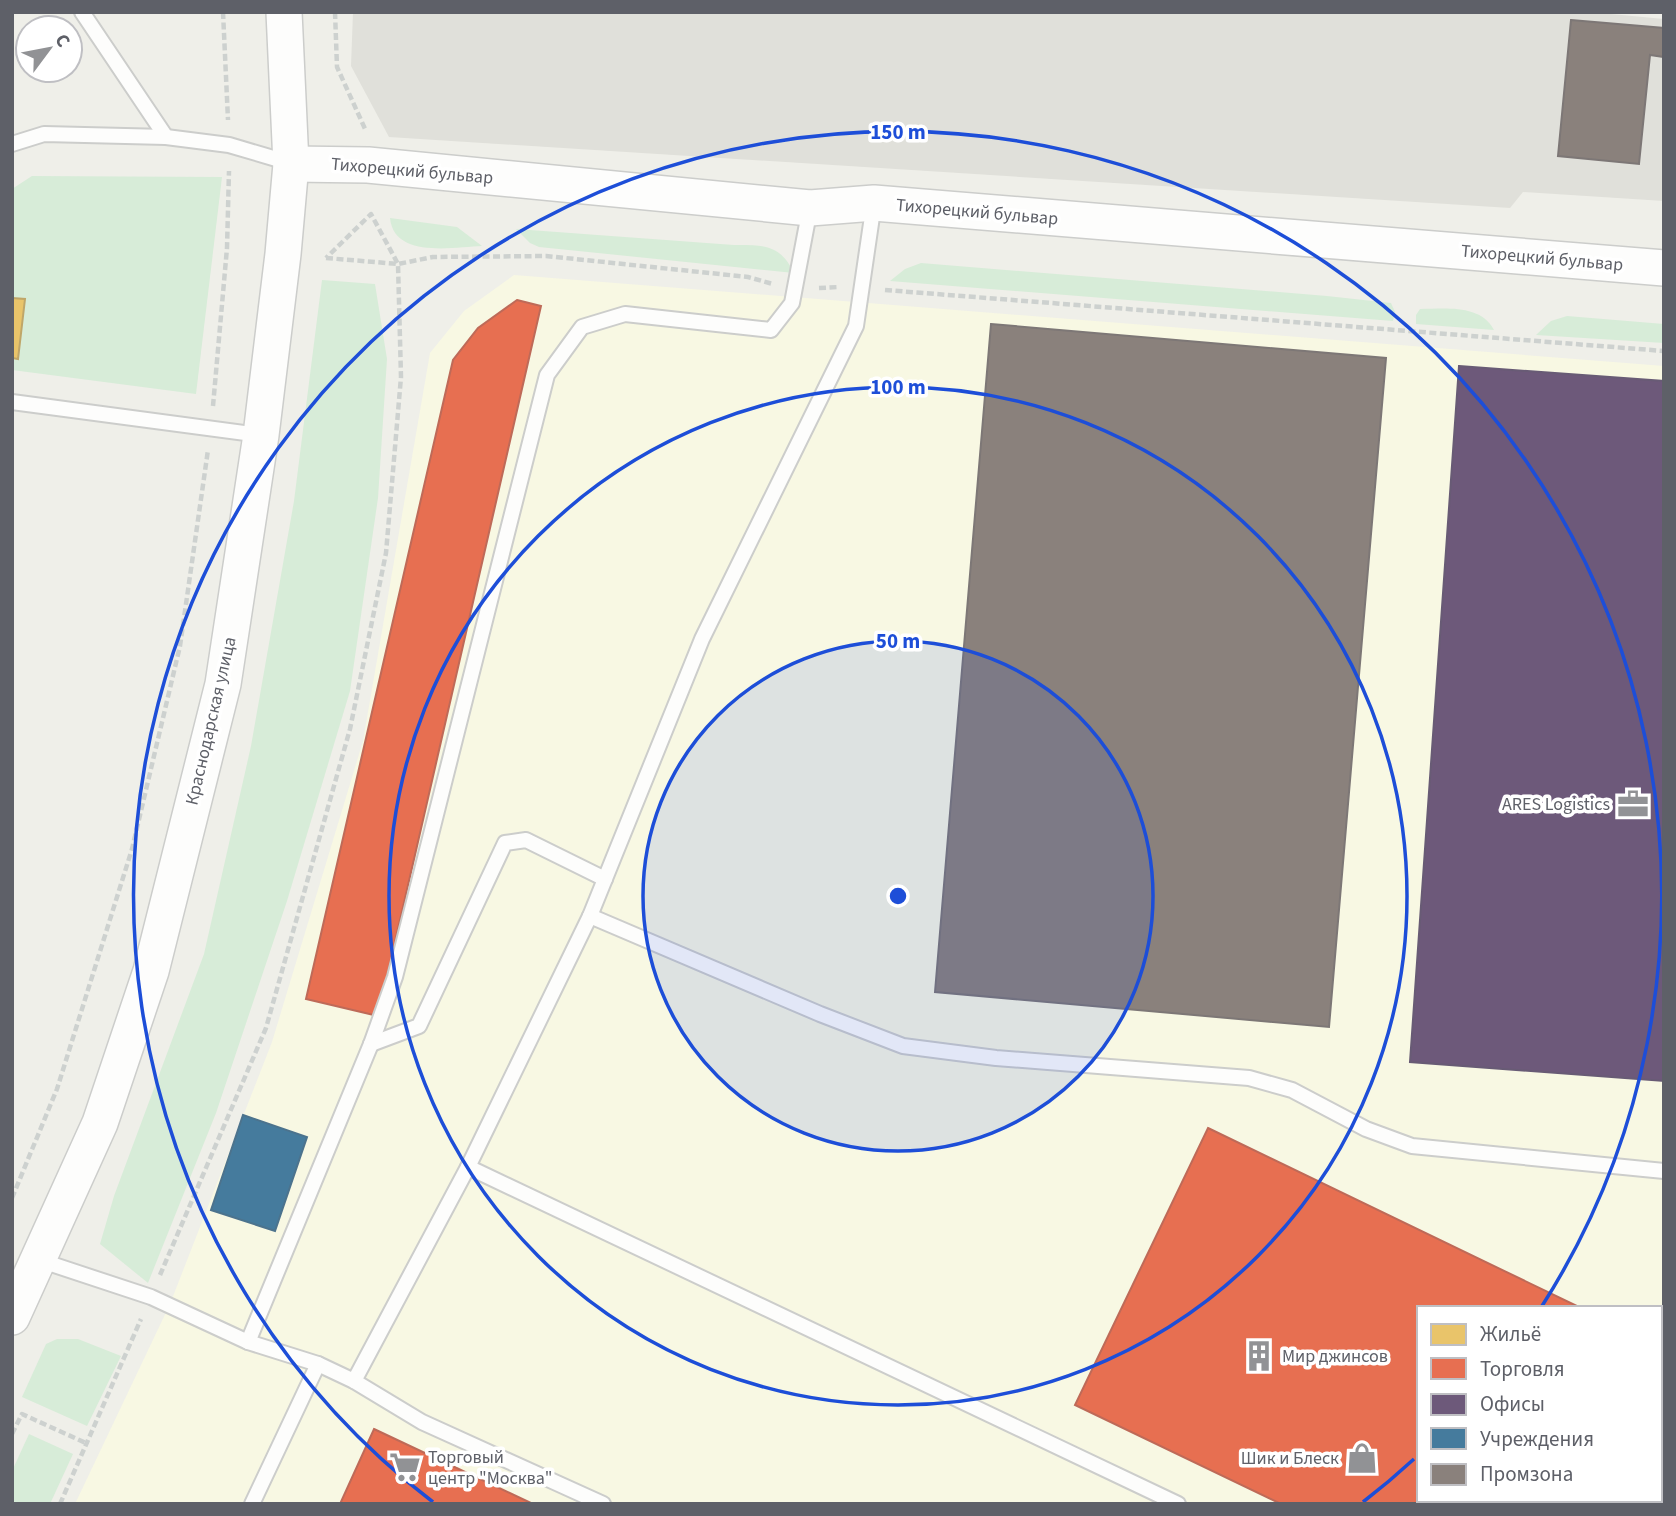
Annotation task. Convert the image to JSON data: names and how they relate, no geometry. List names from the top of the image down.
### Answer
{
  "streets": {
    "street": ["Тихорецкий бульвар", "Краснодарская улица"]
  },
  "crossings": [
    ["Тихорецкий бульвар", "Краснодарская улица"]
  ],
  "places": {
    "office": ["ARES Logistics"],
    "building": ["Мир джинсов"],
    "shop": ["Шик и Блеск"],
    "supermarket": ["Торговый центр \"Москва\""]
  },
  "legend": [
    "Жильё",
    "Торговля",
    "Офисы",
    "Учреждения",
    "Промзона"
  ],
  "north": "top right",
  "rings": ["150 m", "100 m", "50 m"]
}
